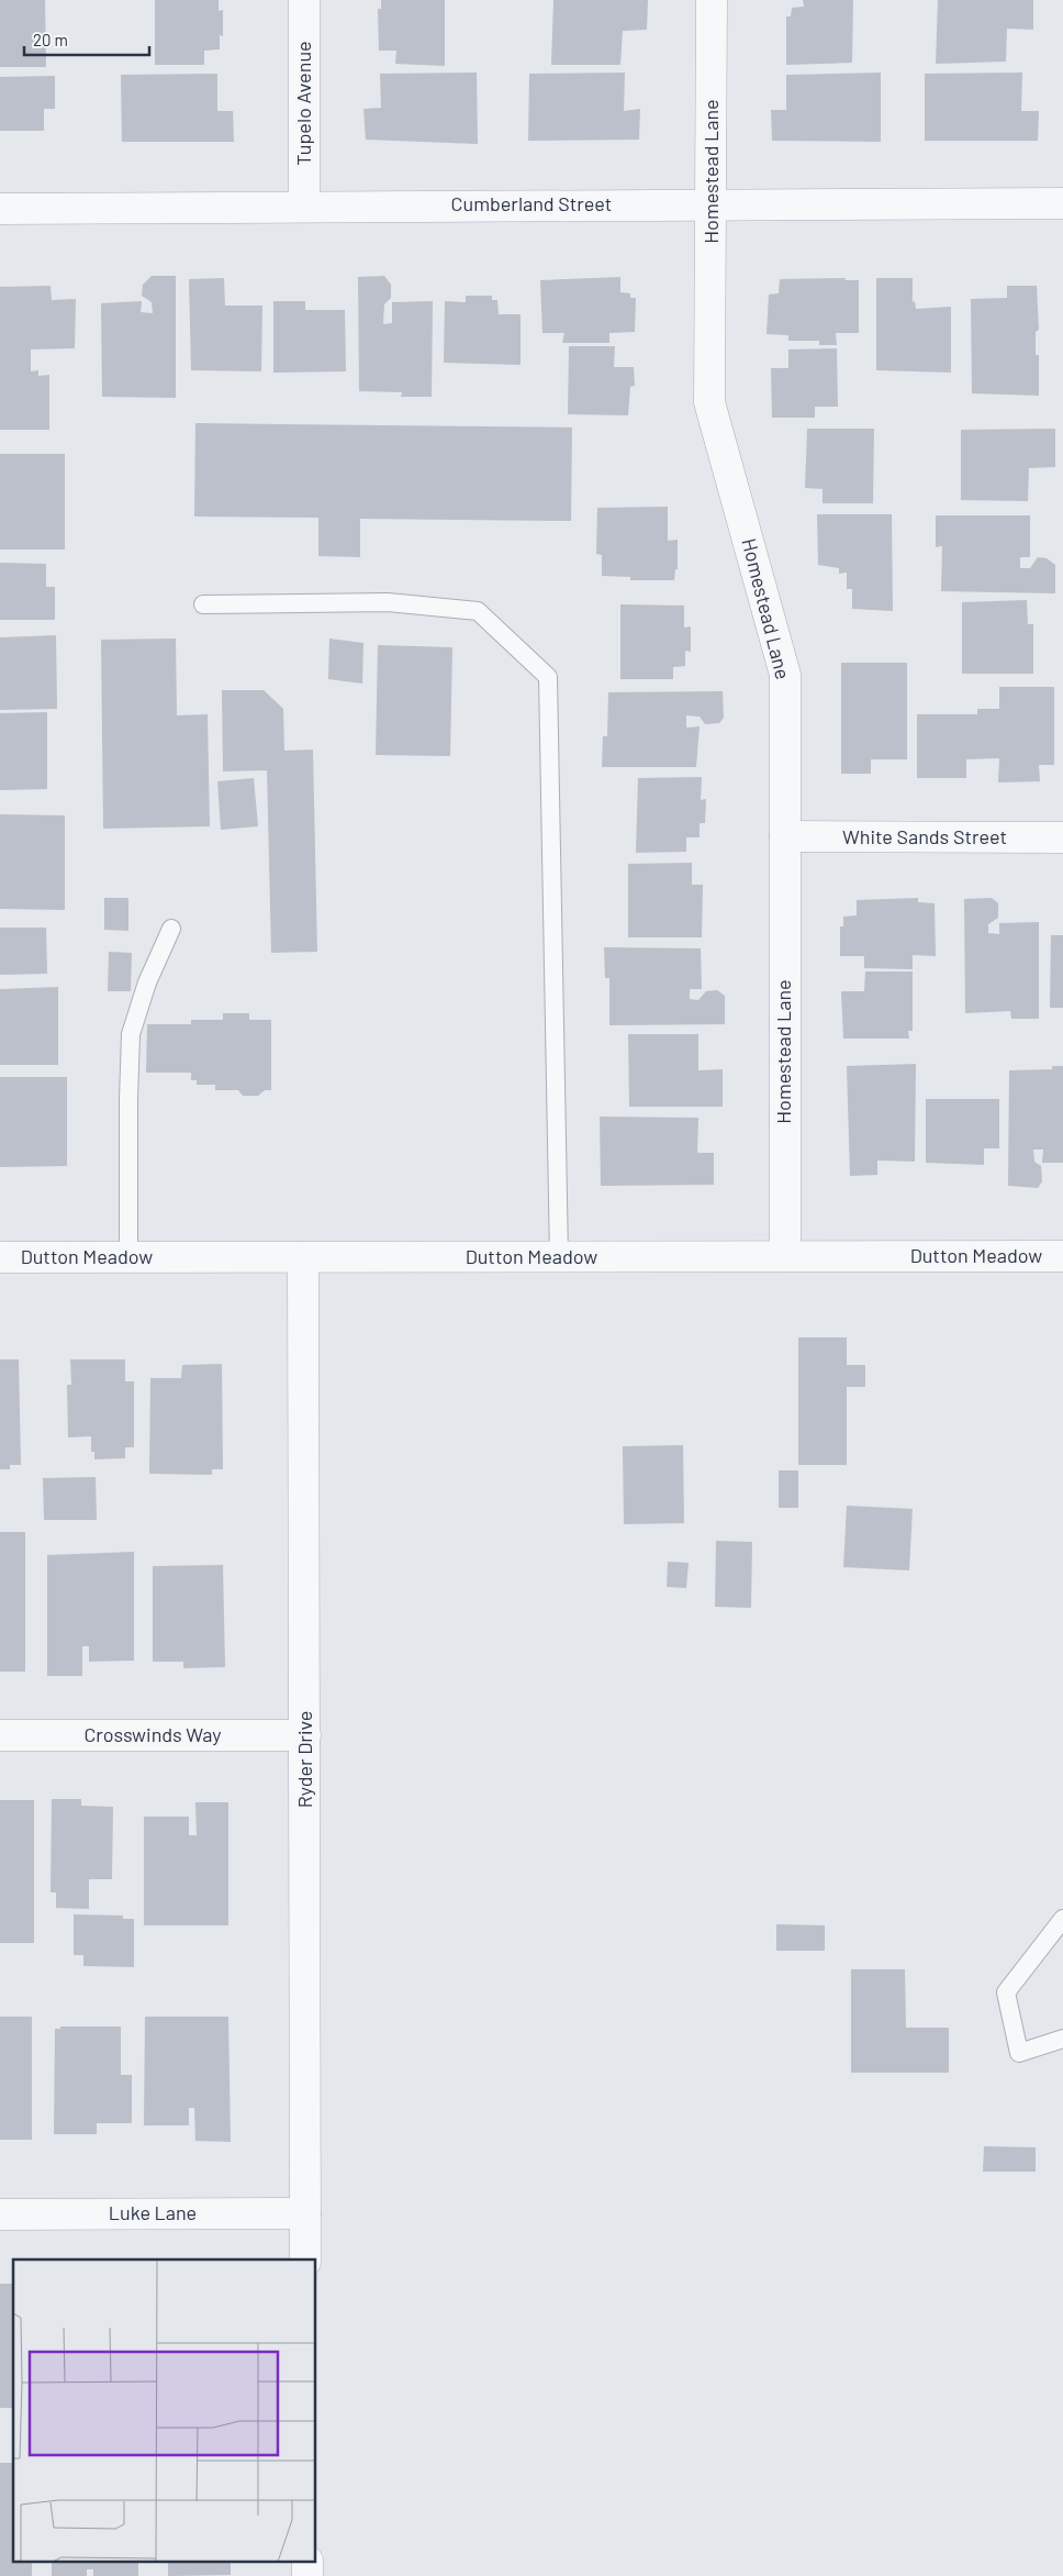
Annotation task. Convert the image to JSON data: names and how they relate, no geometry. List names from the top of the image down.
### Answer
{
  "streets": {
    "street": [
      "Tupelo Avenue",
      "Homestead Lane",
      "Cumberland Street",
      "White Sands Street",
      "Dutton Meadow",
      "Crosswinds Way",
      "Ryder Drive",
      "Luke Lane"
    ]
  },
  "crossings": [
    ["Tupelo Avenue", "Cumberland Street"],
    ["Homestead Lane", "Cumberland Street"],
    ["Homestead Lane", "White Sands Street"],
    ["Homestead Lane", "Dutton Meadow"],
    ["Dutton Meadow", "Ryder Drive"],
    ["Crosswinds Way", "Ryder Drive"],
    ["Ryder Drive", "Luke Lane"]
  ],
  "scale_bar": "20 m"
}
